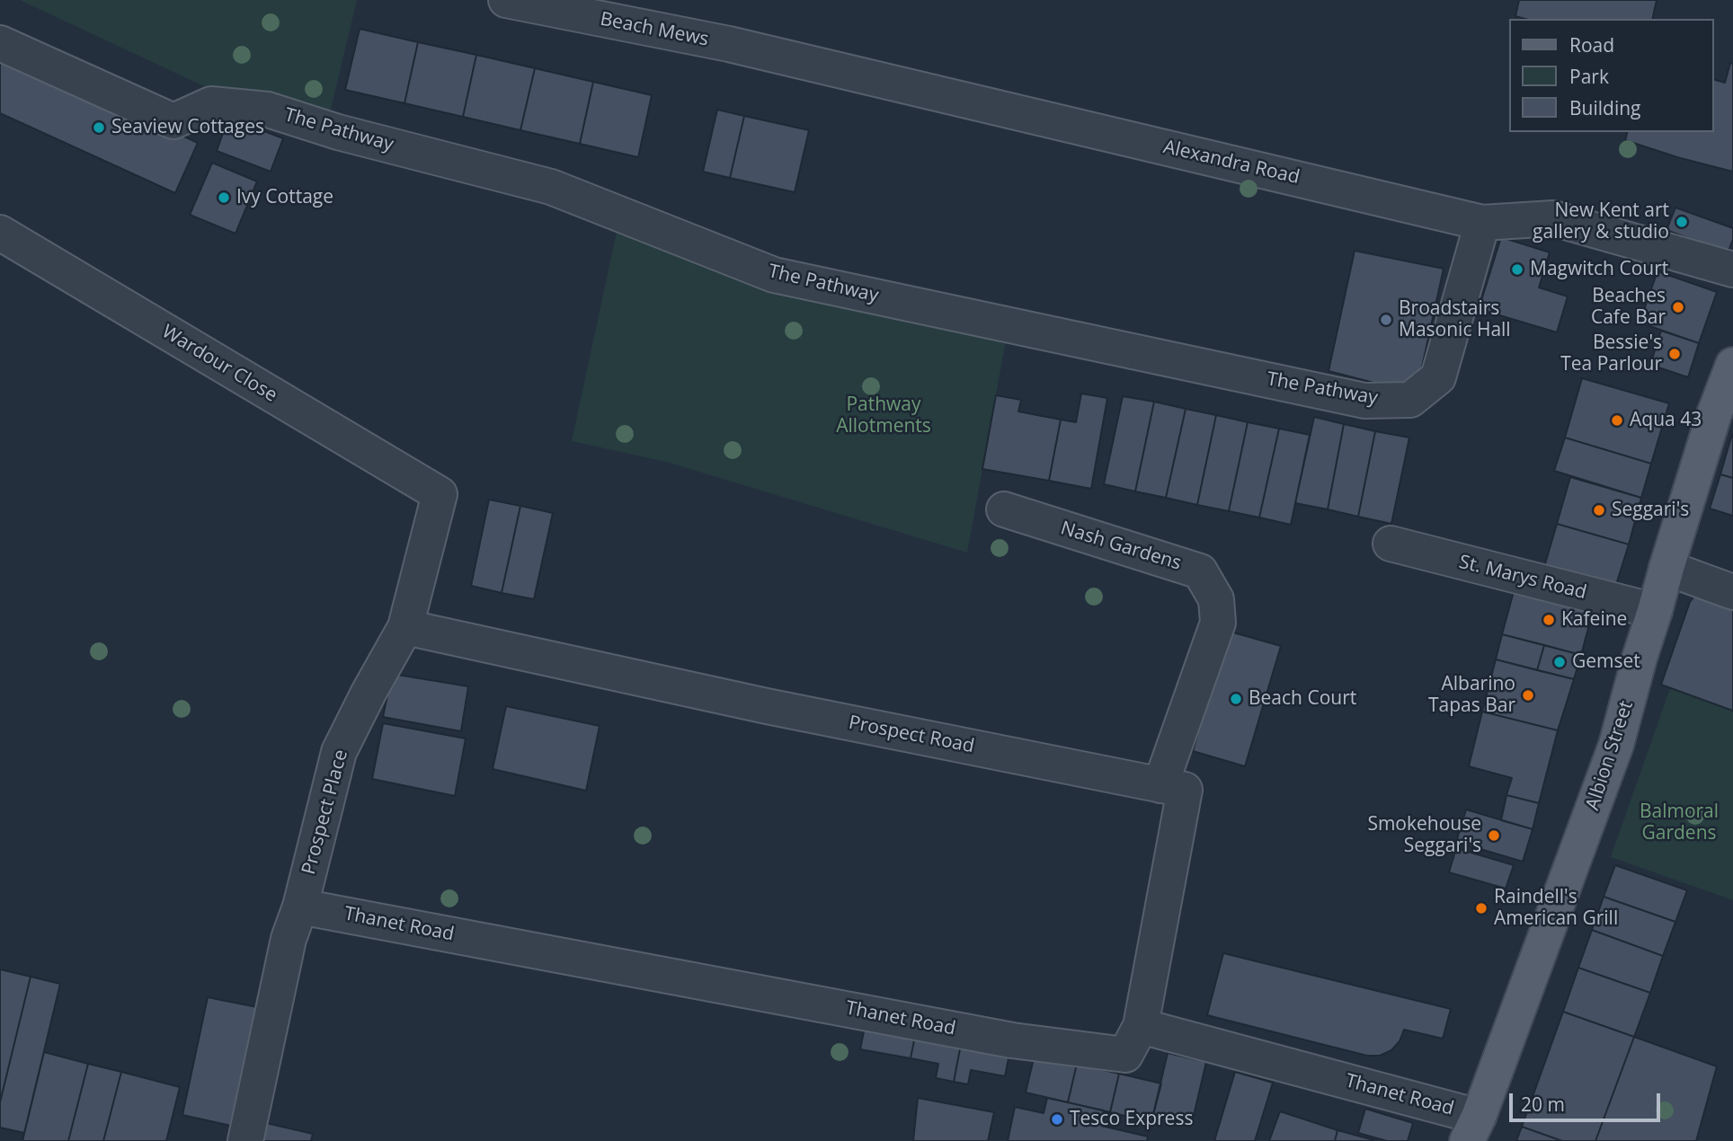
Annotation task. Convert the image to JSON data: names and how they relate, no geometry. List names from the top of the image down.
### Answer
{
  "streets": {
    "main road": ["Albion Street"],
    "street": [
      "Beach Mews",
      "The Pathway",
      "Alexandra Road",
      "Wardour Close",
      "Nash Gardens",
      "St. Marys Road",
      "Prospect Road",
      "Prospect Place",
      "Thanet Road"
    ]
  },
  "crossings": [
    ["Beach Mews", "Alexandra Road"],
    ["The Pathway", "Alexandra Road"],
    ["Wardour Close", "Prospect Place"],
    ["Nash Gardens", "Prospect Road"],
    ["St. Marys Road", "Albion Street"],
    ["Prospect Road", "Prospect Place"],
    ["Prospect Road", "Thanet Road"],
    ["Albion Street", "Thanet Road"],
    ["Prospect Place", "Thanet Road"]
  ],
  "parks": ["Pathway Allotments", "Balmoral Gardens"],
  "places": [
    "Seaview Cottages",
    "Ivy Cottage",
    "New Kent art gallery & studio",
    "Magwitch Court",
    "Beaches Cafe Bar",
    "Broadstairs Masonic Hall",
    "Bessie's Tea Parlour",
    "Aqua 43",
    "Seggari's",
    "Kafeine",
    "Gemset",
    "Albarino Tapas Bar",
    "Beach Court",
    "Smokehouse Seggari's",
    "Raindell's American Grill",
    "Tesco Express"
  ],
  "legend": ["Road", "Park", "Building"],
  "scale_bar": "20 m"
}
